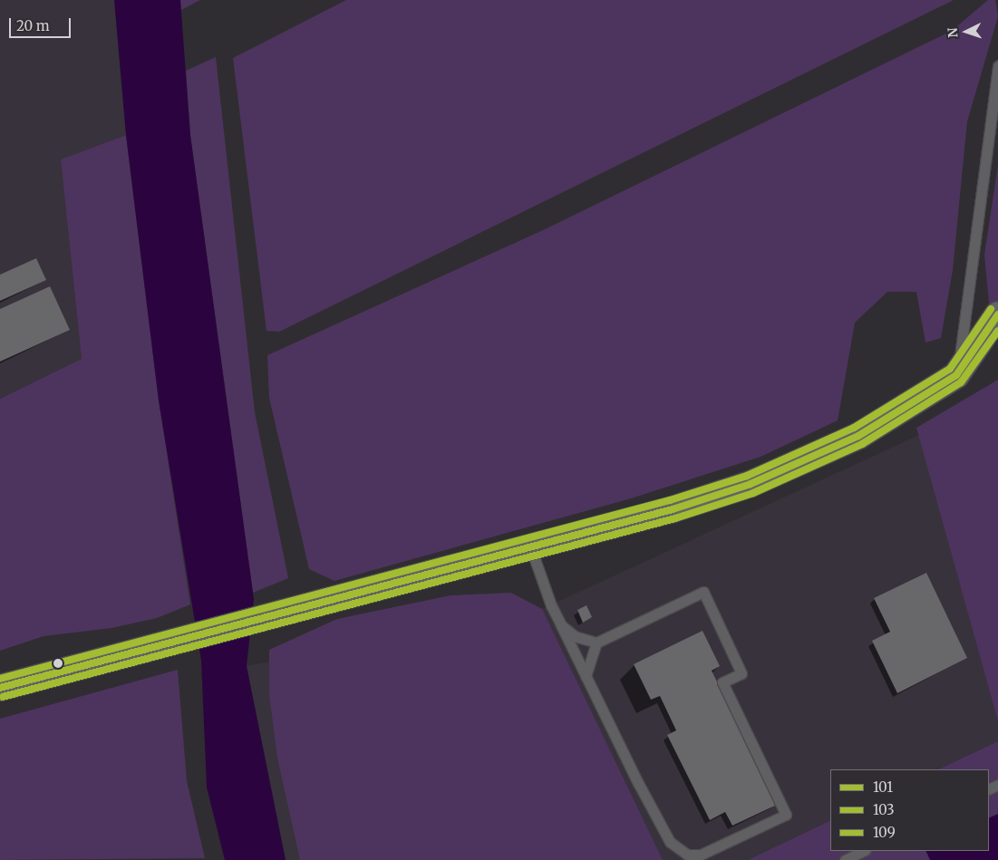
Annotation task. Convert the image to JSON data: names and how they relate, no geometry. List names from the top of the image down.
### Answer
{
  "lines": ["transit line 109", "transit line 101", "transit line 103"],
  "legend": ["101", "103", "109"],
  "scale_bar": "20 m",
  "north": "left"
}
